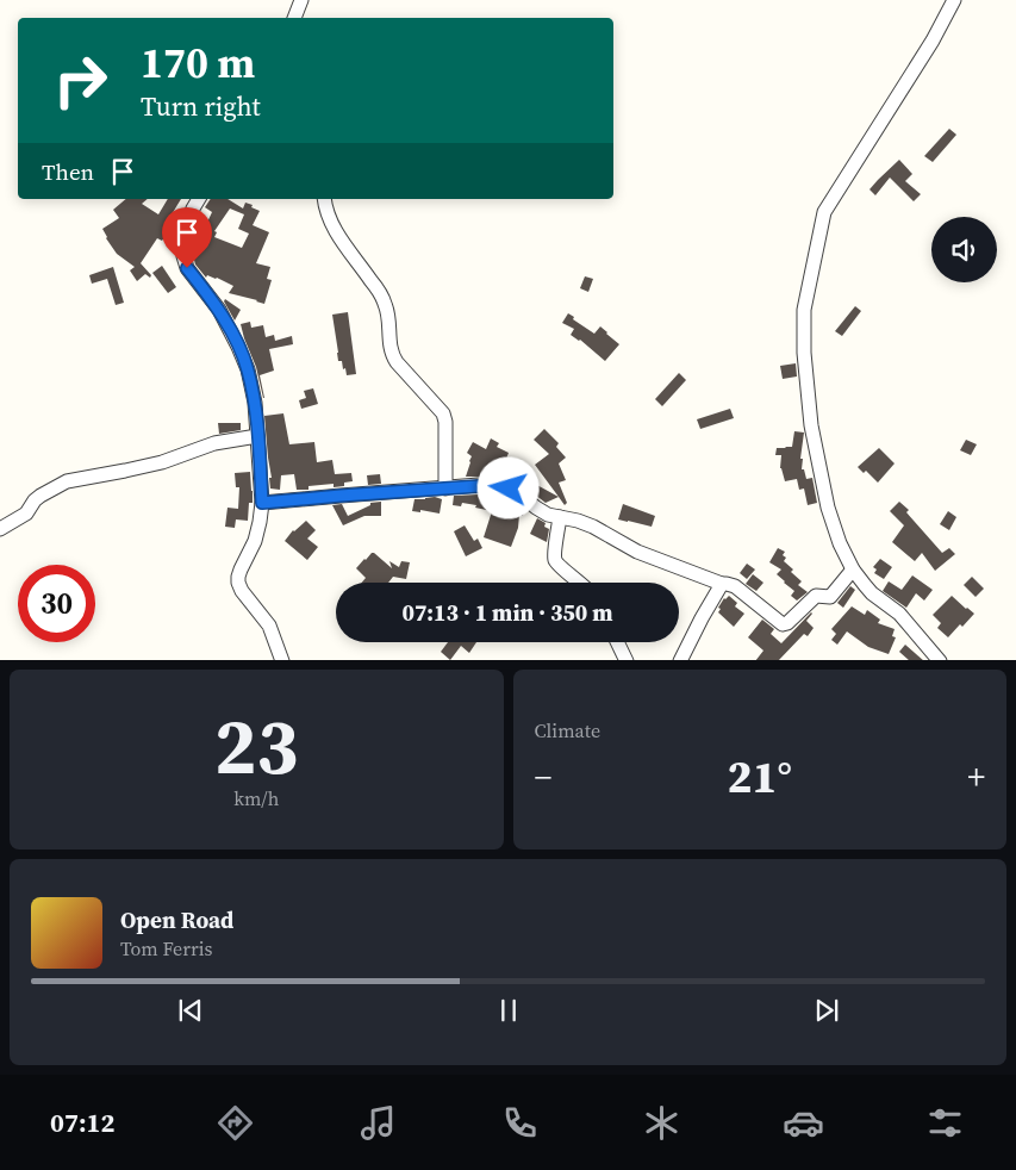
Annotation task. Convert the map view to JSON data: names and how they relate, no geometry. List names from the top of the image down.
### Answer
{
  "page": {
    "turn": ["170 m", "Turn right"],
    "then": "Then",
    "limit": "30",
    "trip": "07:13 · 1 min · 350 m",
    "tile": [
      ["23", "km/h"],
      "Climate"
    ],
    "heat": ["−", "21°", "+"],
    "song": ["Open Road", "Tom Ferris"],
    "tabs": "07:12"
  }
}
